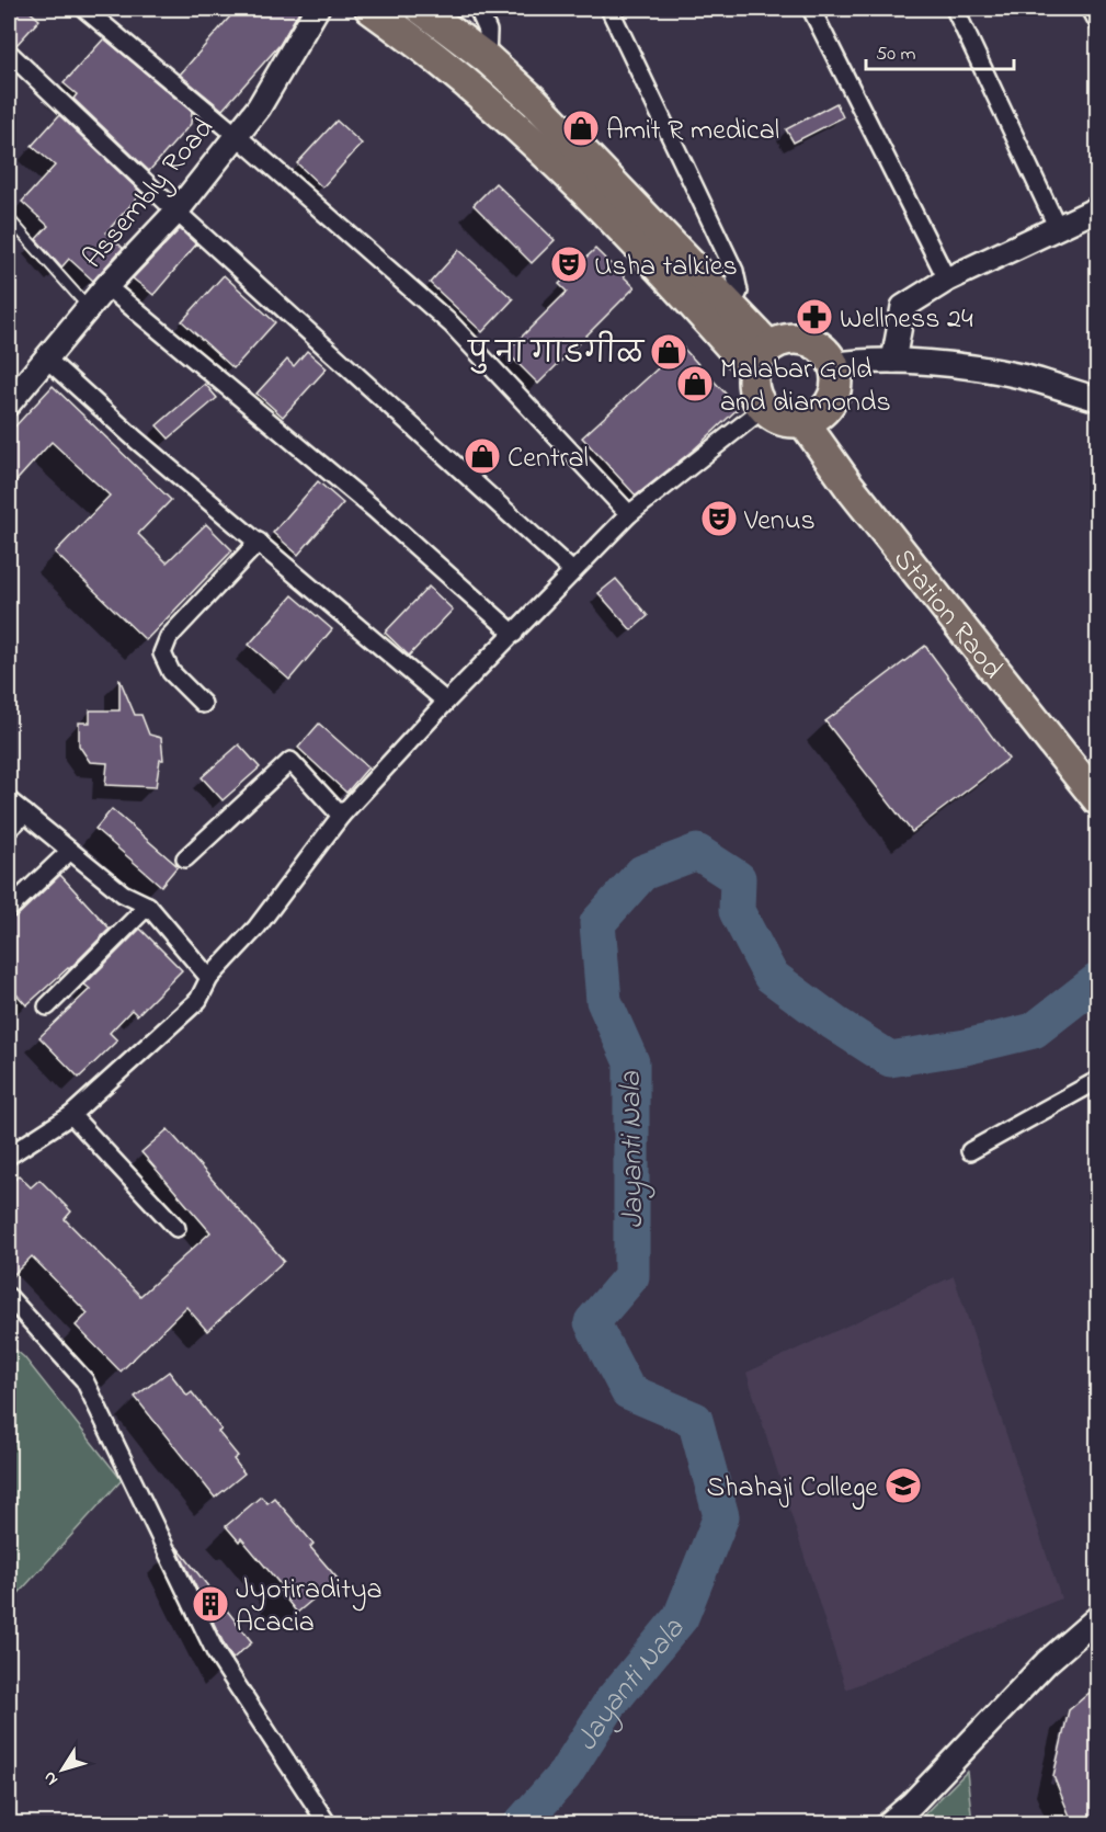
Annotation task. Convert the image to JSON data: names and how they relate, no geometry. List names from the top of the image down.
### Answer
{
  "streets": {
    "highway": ["Station Raod"],
    "street": ["Assembly Road"]
  },
  "water": ["Jayanti Nala"],
  "places": {
    "shop": [
      "Amit R medical",
      "पु ना गाडगीळ",
      "Malabar Gold and diamonds",
      "Central"
    ],
    "theatre": ["Usha talkies", "Venus"],
    "pharmacy": ["Wellness 24"],
    "school or university": ["Shahaji College"],
    "building": ["Jyotiraditya Acacia"]
  },
  "scale_bar": "50 m",
  "north": "bottom left"
}
